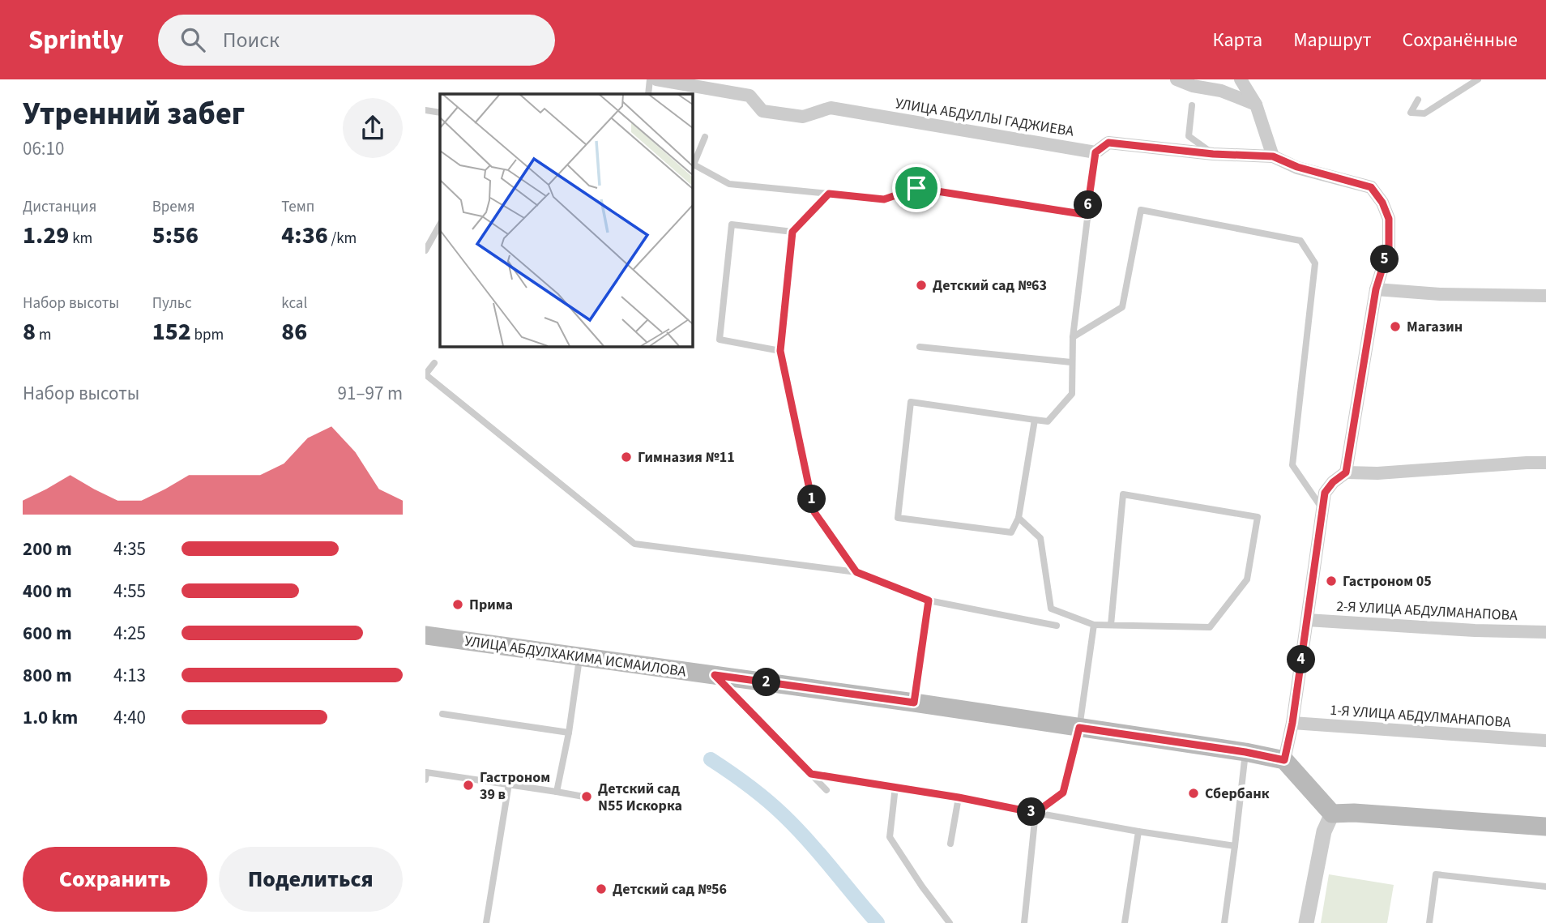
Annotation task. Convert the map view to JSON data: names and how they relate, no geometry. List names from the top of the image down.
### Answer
{
  "streets": {
    "main road": ["УЛИЦА АБДУЛХАКИМА ИСМАИЛОВА"],
    "street": ["УЛИЦА АБДУЛЛЫ ГАДЖИЕВА", "2-Я УЛИЦА АБДУЛМАНАПОВА", "1-Я УЛИЦА АБДУЛМАНАПОВА"]
  },
  "places": [
    "Детский сад №63",
    "Магазин",
    "Гимназия №11",
    "Гастроном 05",
    "Прима",
    "Гастроном 39 в",
    "Сбербанк",
    "Детский сад N55 Искорка",
    "Детский сад №56"
  ],
  "page": {
    "header": "Sprintly",
    "search": "Поиск",
    "nav": ["Карта", "Маршрут", "Сохранённые"],
    "heading": ["Утренний забег", "06:10"],
    "stats": [
      ["Дистанция", "1.29 km"],
      ["Время", "5:56"],
      ["Темп", "4:36 /km"],
      ["Набор высоты", "8 m"],
      ["Пульс", "152 bpm"],
      ["kcal", "86"]
    ],
    "pins": [
      "6",
      "5",
      "1",
      "4",
      "2",
      "3"
    ],
    "chart": ["Набор высоты", "91–97 m"],
    "list": [
      {
        "name": "200 m",
        "note": "4:35"
      },
      {
        "name": "400 m",
        "note": "4:55"
      },
      {
        "name": "600 m",
        "note": "4:25"
      },
      {
        "name": "800 m",
        "note": "4:13"
      },
      {
        "name": "1.0 km",
        "note": "4:40"
      }
    ],
    "buttons": ["Сохранить", "Поделиться"]
  }
}
